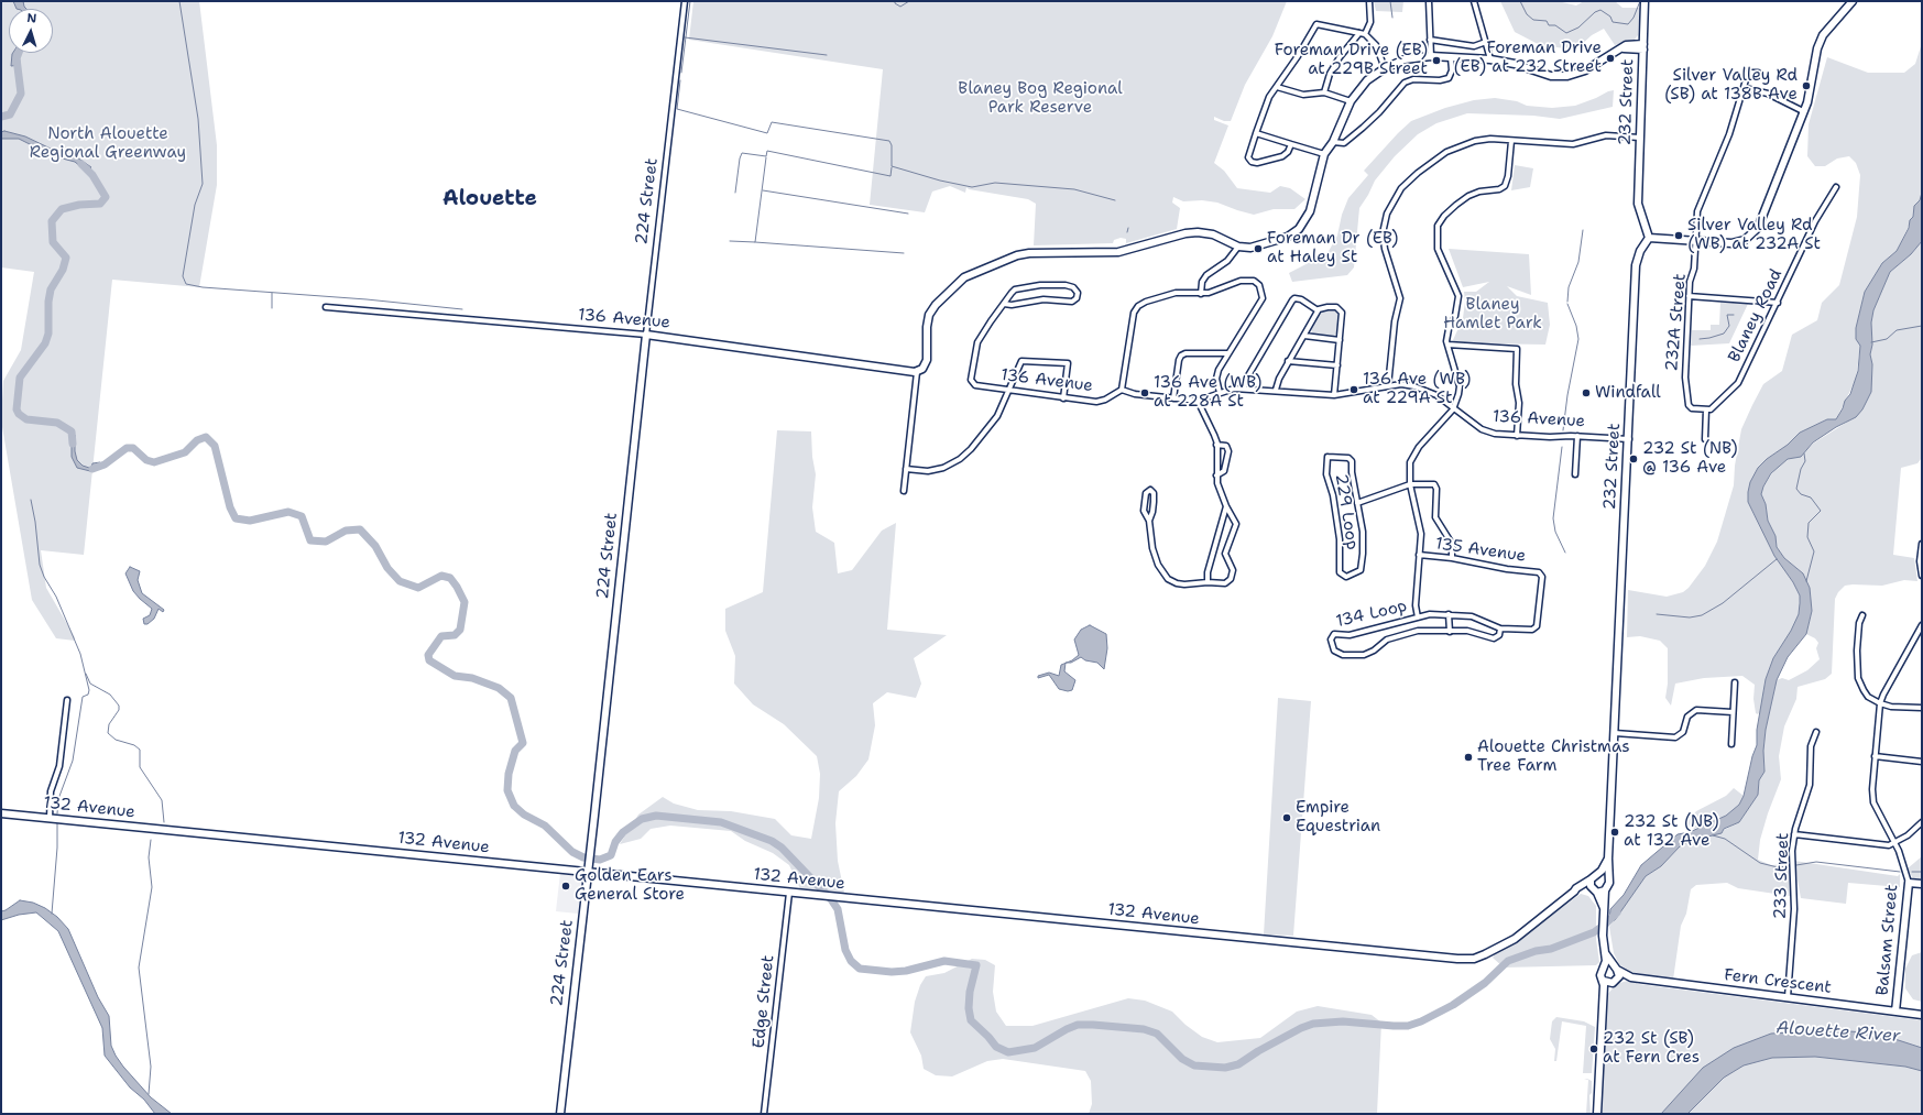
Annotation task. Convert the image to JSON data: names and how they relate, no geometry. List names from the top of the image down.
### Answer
{
  "streets": {
    "street": [
      "232 Street",
      "224 Street",
      "Blaney Road",
      "136 Avenue",
      "232A Street",
      "229 Loop",
      "135 Avenue",
      "134 Loop",
      "132 Avenue",
      "233 Street",
      "Balsam Street",
      "Fern Crescent",
      "Edge Street"
    ]
  },
  "crossings": [
    ["232 Street", "136 Avenue"],
    ["232 Street", "132 Avenue"],
    ["224 Street", "136 Avenue"],
    ["224 Street", "132 Avenue"],
    ["Blaney Road", "232A Street"],
    ["135 Avenue", "134 Loop"],
    ["132 Avenue", "Edge Street"],
    ["233 Street", "Fern Crescent"],
    ["Balsam Street", "Fern Crescent"]
  ],
  "districts": ["Alouette"],
  "water": ["Alouette River"],
  "parks": ["Blaney Bog Regional Park Reserve", "North Alouette Regional Greenway", "Blaney Hamlet Park"],
  "places": [
    "Foreman Drive (EB) at 232 Street",
    "Foreman Drive (EB) at 229B Street",
    "Silver Valley Rd (SB) at 138B Ave",
    "Silver Valley Rd (WB) at 232A St",
    "Foreman Dr (EB) at Haley St",
    "136 Ave (WB) at 229A St",
    "136 Ave (WB) at 228A St",
    "Windfall",
    "232 St (NB) @ 136 Ave",
    "Alouette Christmas Tree Farm",
    "Empire Equestrian",
    "232 St (NB) at 132 Ave",
    "Golden Ears General Store",
    "232 St (SB) at Fern Cres"
  ],
  "north": "top"
}
